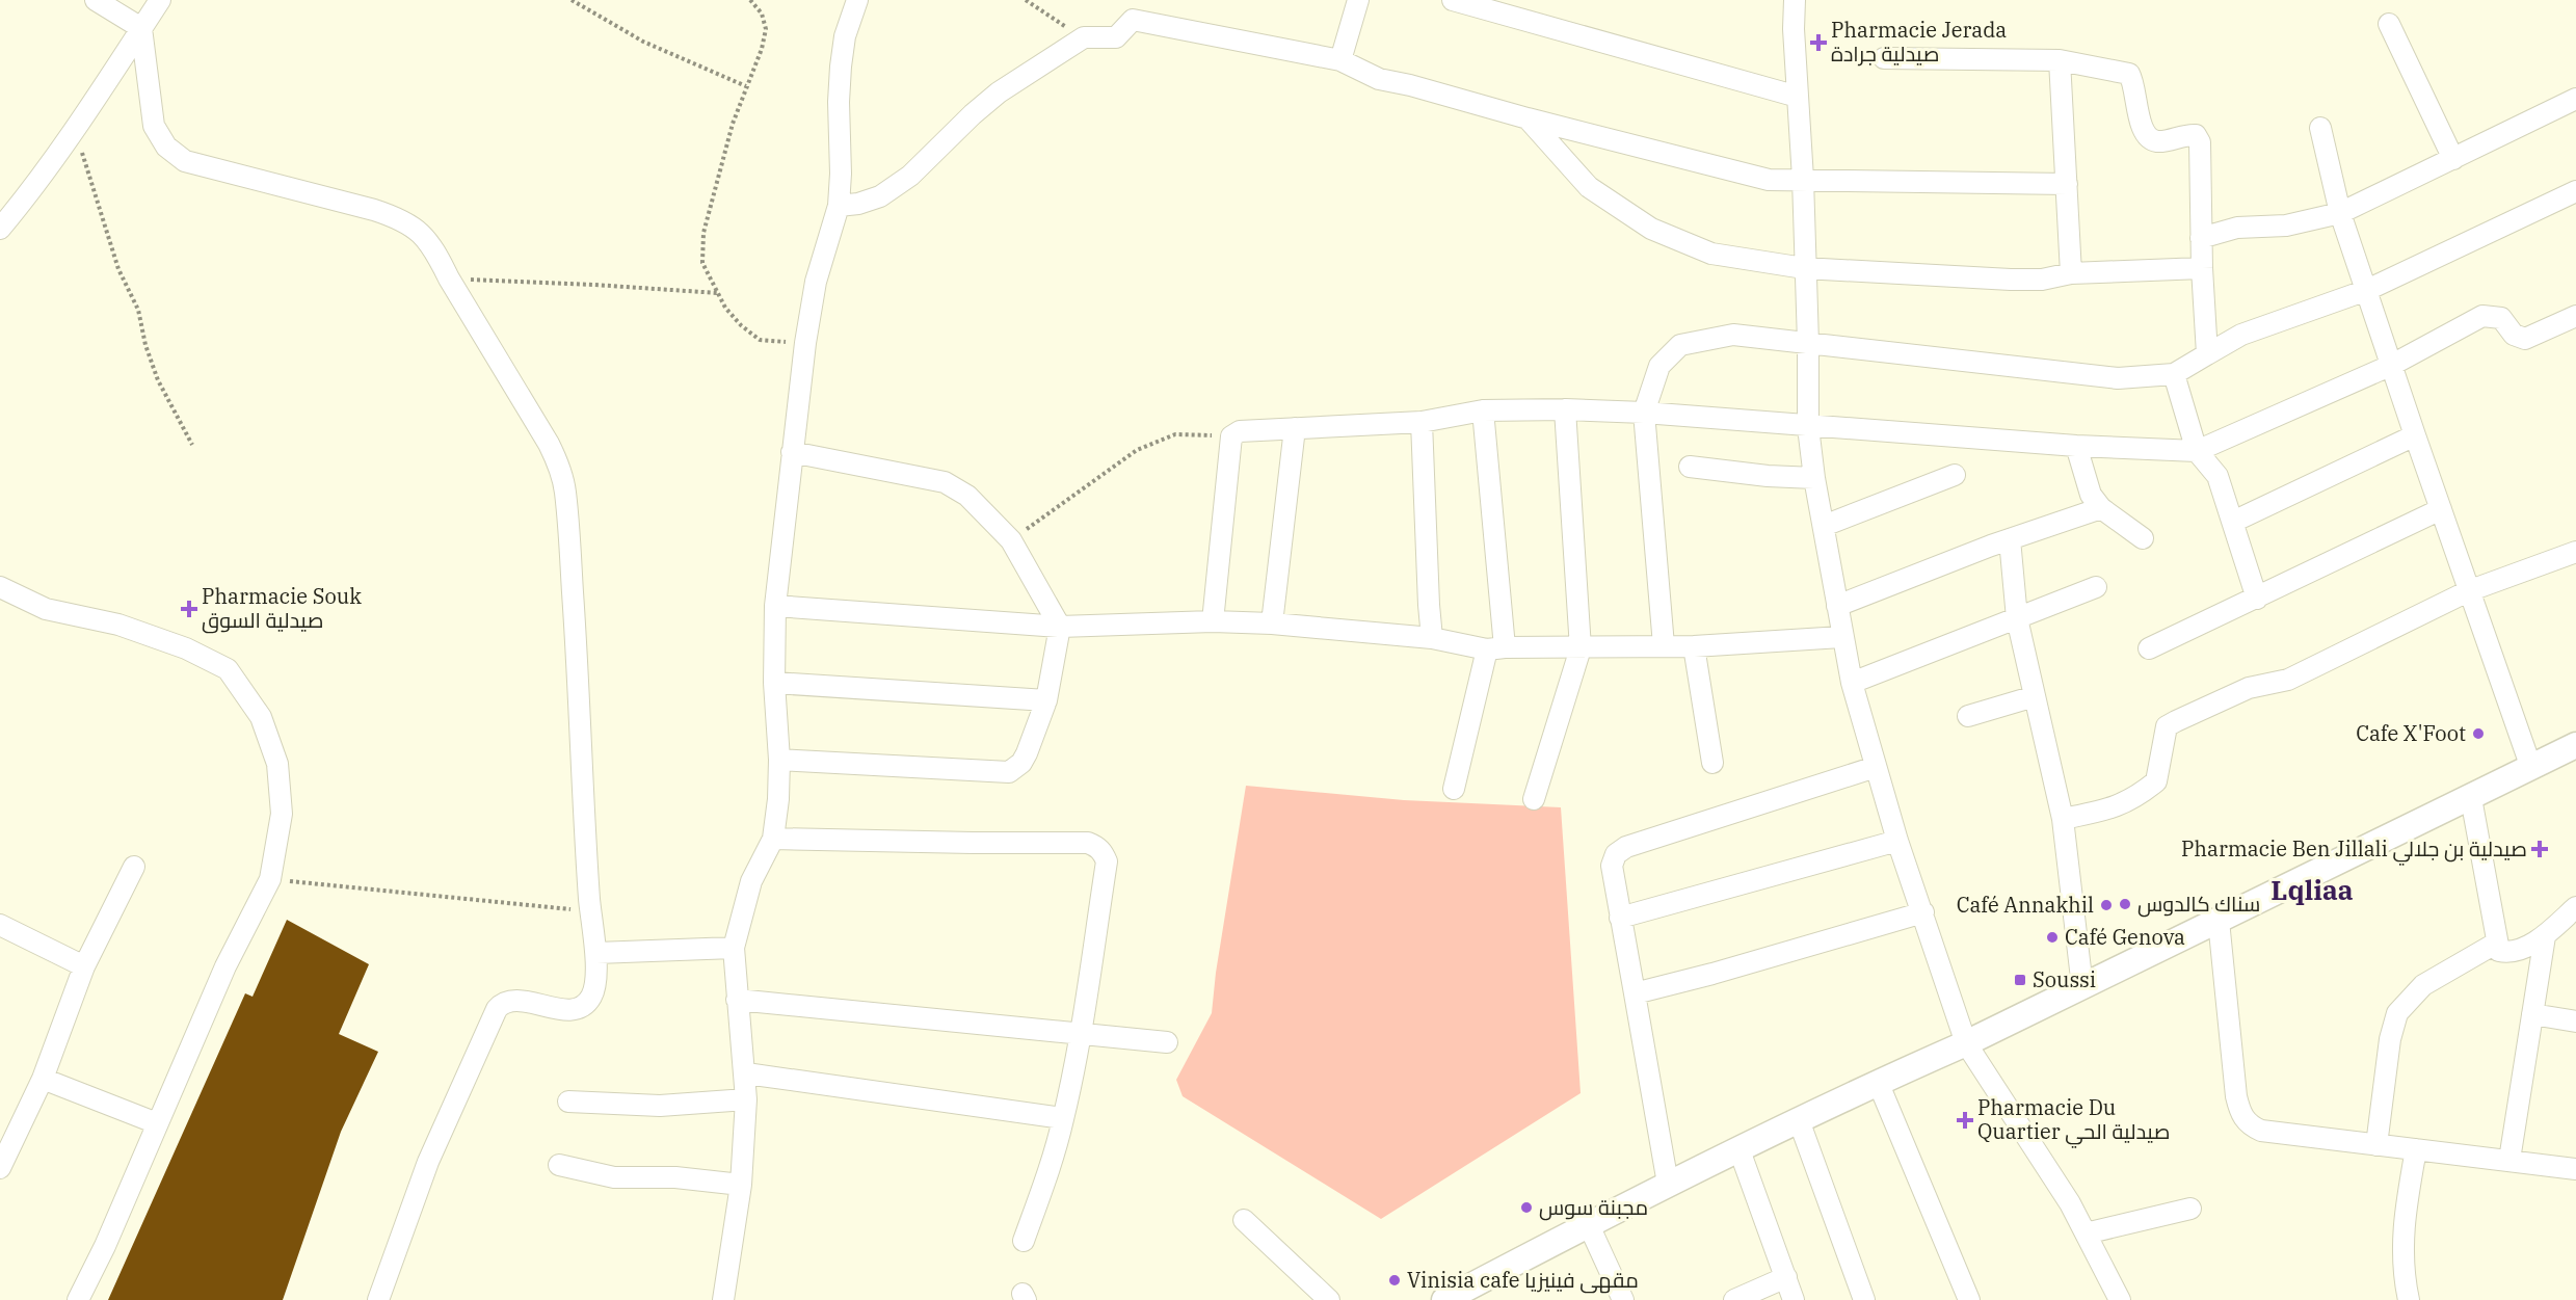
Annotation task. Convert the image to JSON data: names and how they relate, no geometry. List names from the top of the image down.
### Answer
{
  "districts": ["Lqliaa"],
  "places": {
    "health": [
      "Pharmacie Jerada صيدلية جرادة",
      "Pharmacie Souk صيدلية السوق",
      "Pharmacie Ben Jillali صيدلية بن جلالي",
      "Pharmacie Du Quartier صيدلية الحي"
    ],
    "other": [
      "Cafe X'Foot",
      "سناك كالدوس",
      "Café Annakhil",
      "Café Genova",
      "مجبنة سوس",
      "Vinisia cafe مقهى فينيزيا"
    ],
    "transit": ["Soussi"]
  }
}
